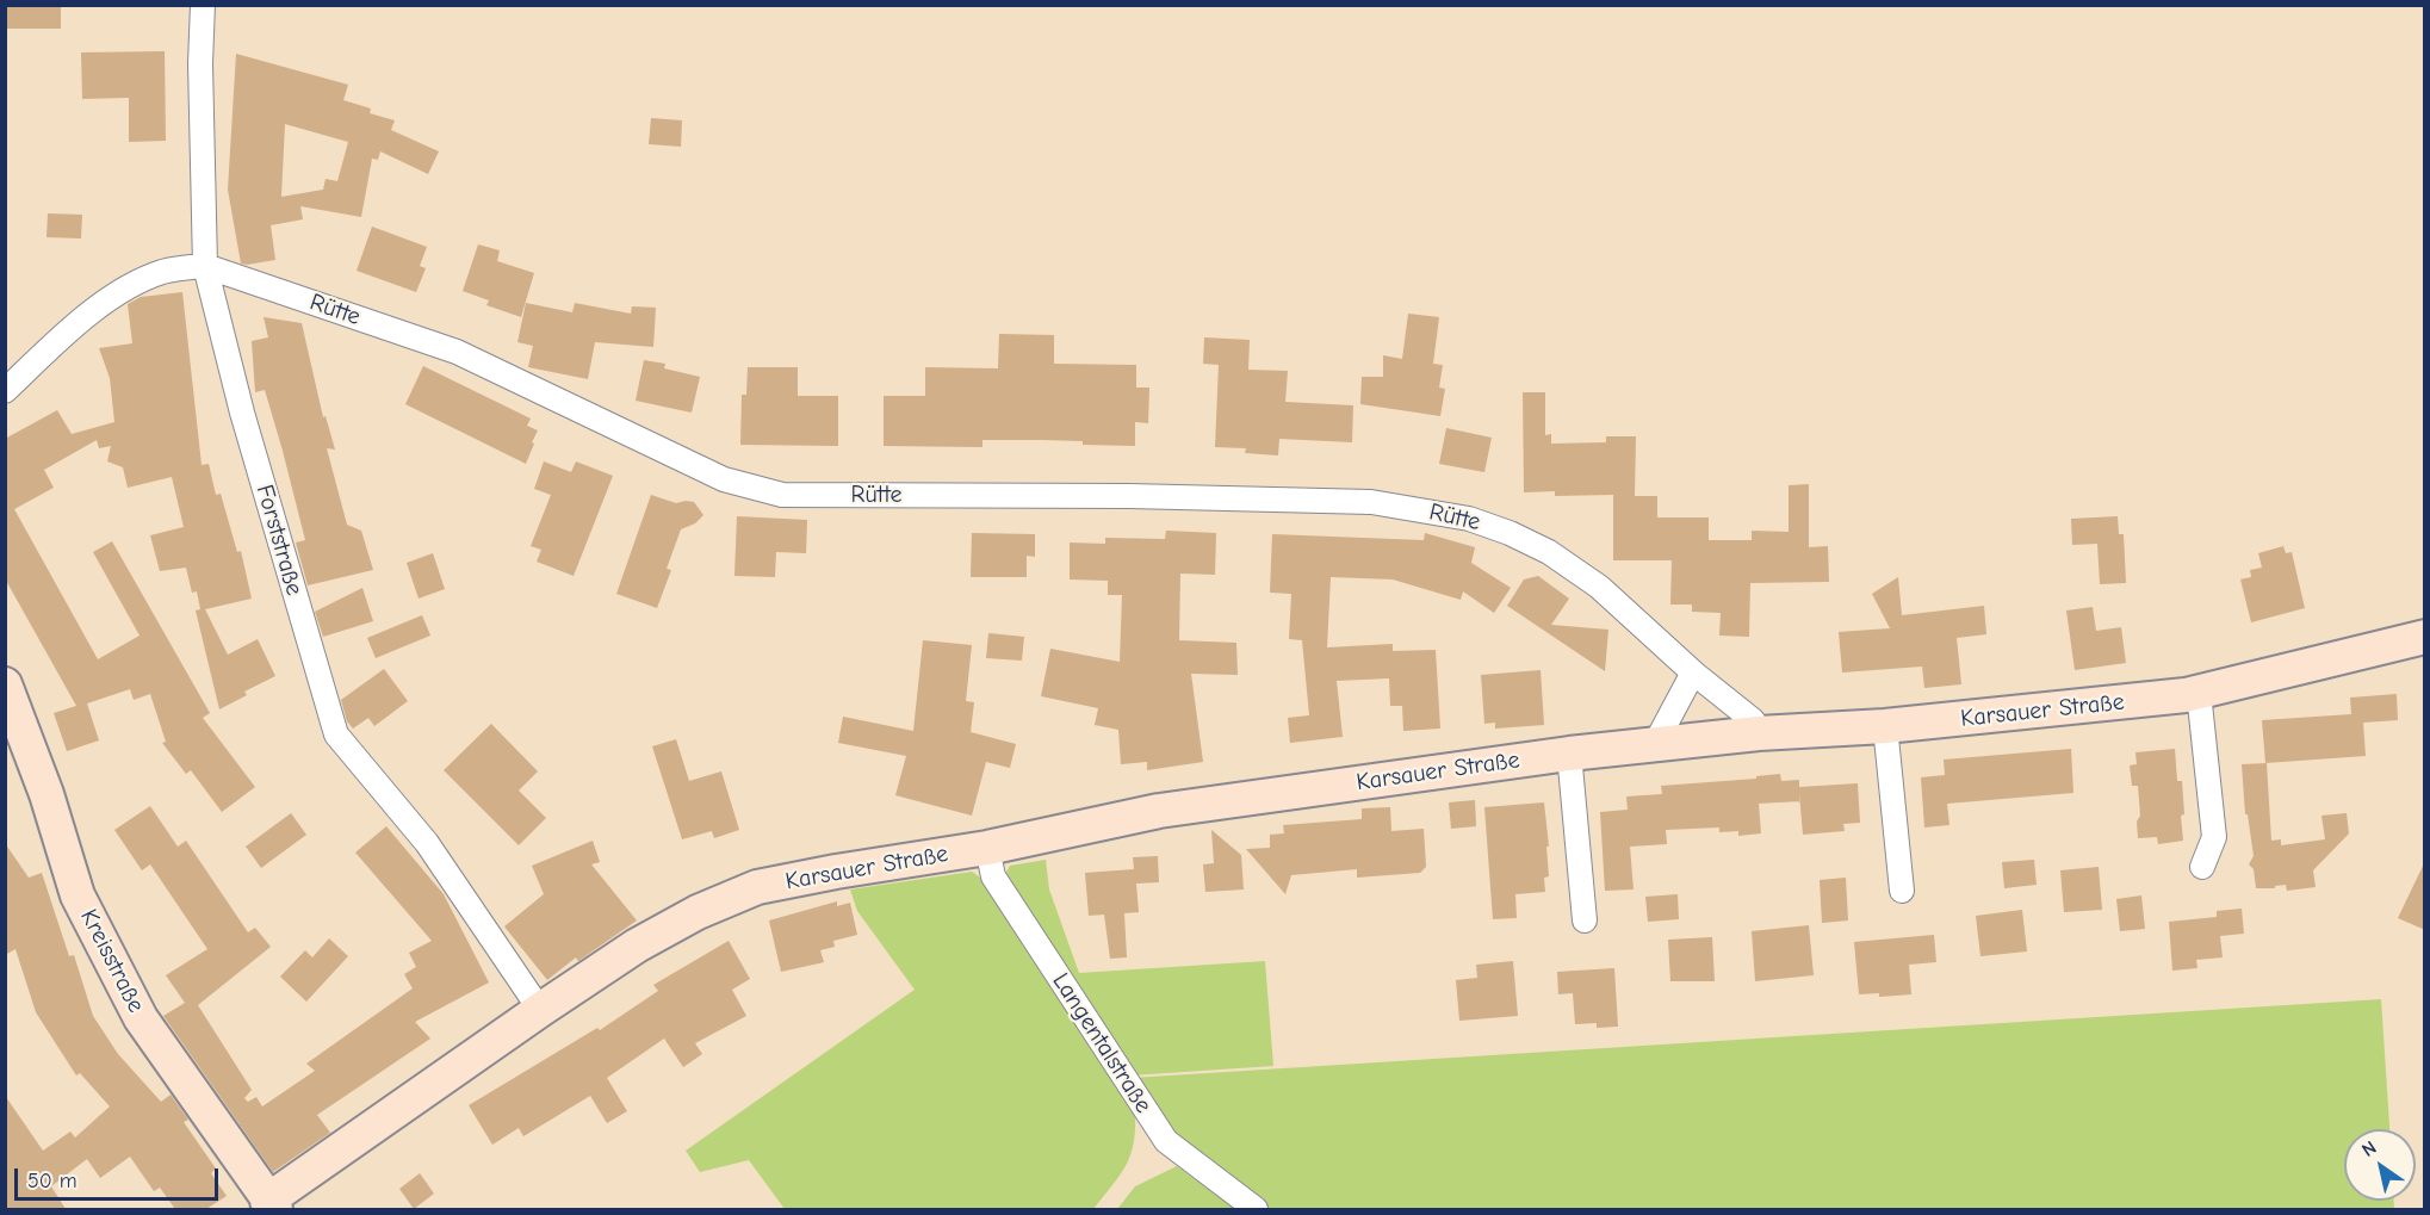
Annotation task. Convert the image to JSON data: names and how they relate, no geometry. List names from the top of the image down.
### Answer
{
  "streets": {
    "street": [
      "Rütte",
      "Forststraße",
      "Karsauer Straße",
      "Kreisstraße",
      "Langentalstraße"
    ]
  },
  "crossings": [
    ["Rütte", "Forststraße"],
    ["Rütte", "Karsauer Straße"],
    ["Forststraße", "Karsauer Straße"],
    ["Karsauer Straße", "Kreisstraße"],
    ["Karsauer Straße", "Langentalstraße"]
  ],
  "scale_bar": "50 m",
  "north": "top left"
}
